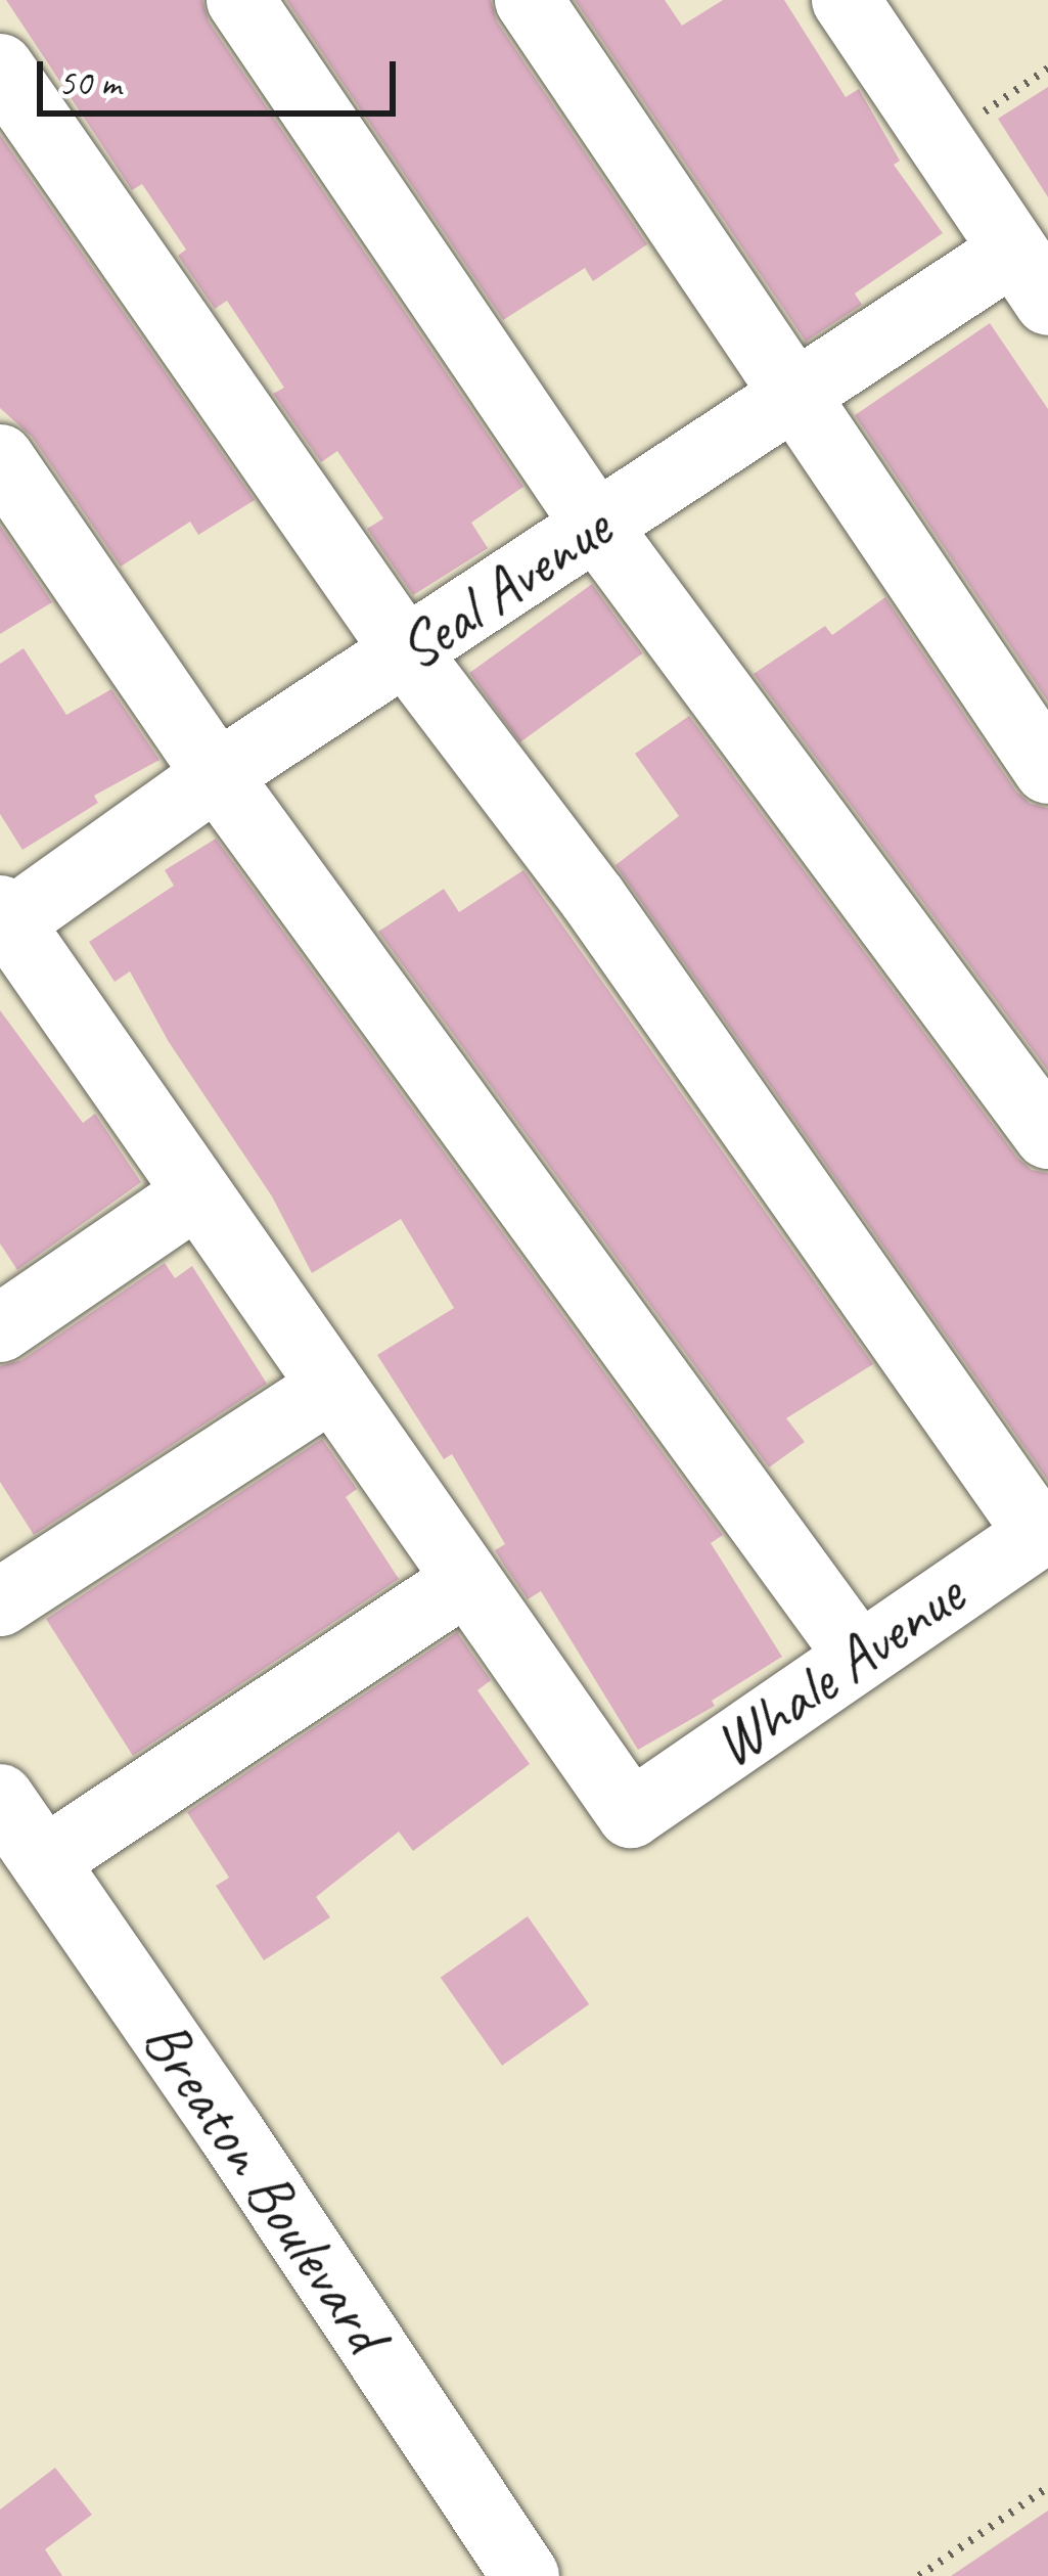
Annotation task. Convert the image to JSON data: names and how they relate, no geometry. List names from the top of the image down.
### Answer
{
  "streets": {
    "street": ["Seal Avenue", "Whale Avenue", "Breaton Boulevard"]
  },
  "scale_bar": "50 m"
}
